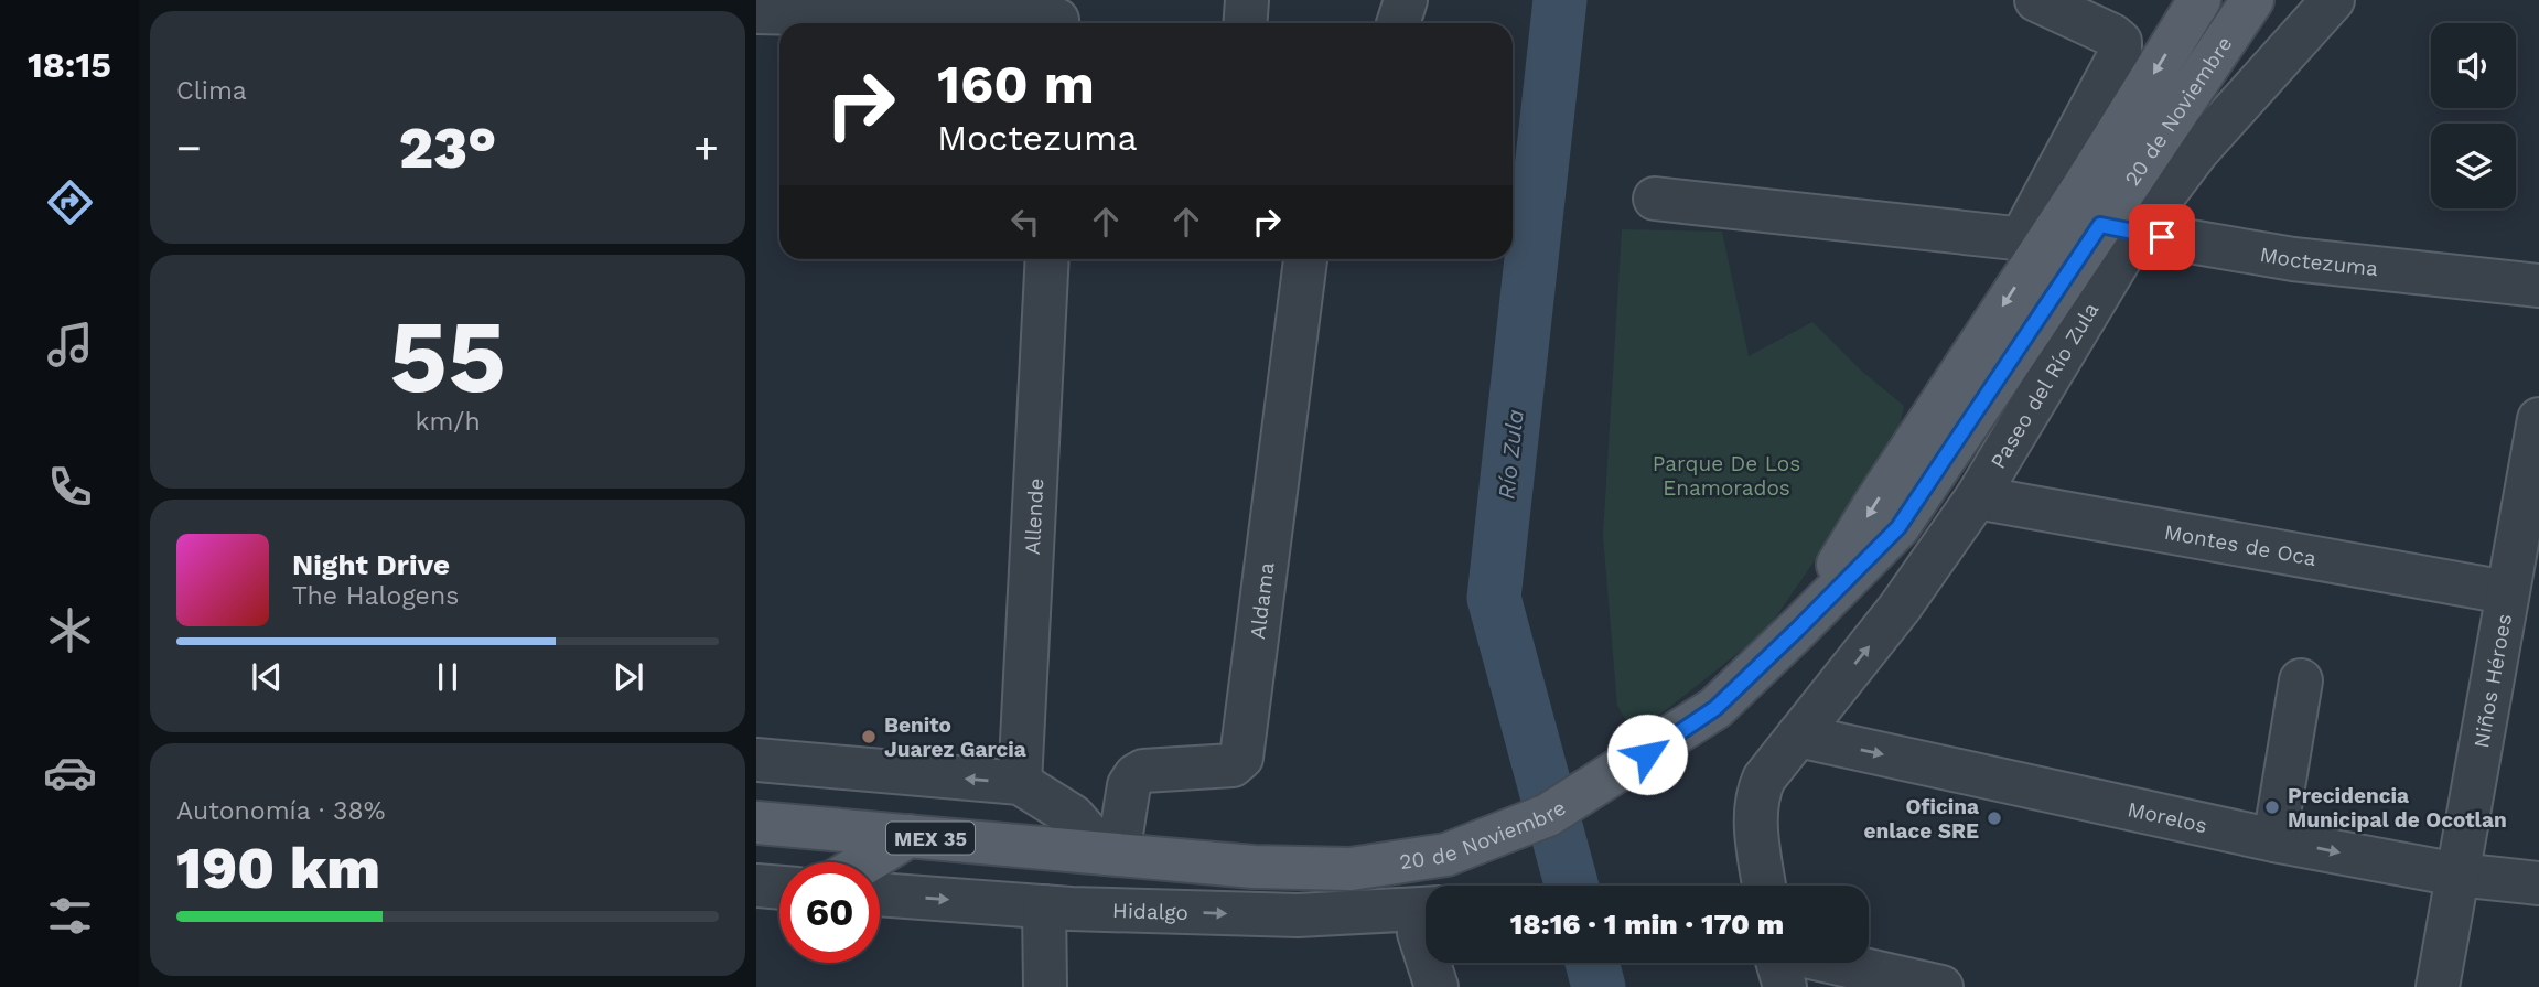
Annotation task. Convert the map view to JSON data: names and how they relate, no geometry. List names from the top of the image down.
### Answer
{
  "streets": {
    "main road": ["20 de Noviembre", "MEX 35"],
    "street": [
      "Moctezuma",
      "Paseo del Río Zula",
      "Allende",
      "Montes de Oca",
      "Aldama",
      "Niños Héroes",
      "Morelos",
      "Hidalgo"
    ]
  },
  "crossings": [
    ["20 de Noviembre", "Moctezuma"],
    ["20 de Noviembre", "Paseo del Río Zula"],
    ["20 de Noviembre", "Aldama"],
    ["Moctezuma", "Paseo del Río Zula"],
    ["Paseo del Río Zula", "Montes de Oca"],
    ["Paseo del Río Zula", "Morelos"],
    ["Montes de Oca", "Niños Héroes"],
    ["Niños Héroes", "Morelos"]
  ],
  "one_way": ["Morelos", "Hidalgo"],
  "water": ["Río Zula"],
  "parks": ["Parque De Los Enamorados"],
  "places": ["Benito Juarez Garcia", "Precidencia Municipal de Ocotlan", "Oficina enlace SRE"],
  "page": {
    "tabs": "18:15",
    "tile": [
      "Clima",
      ["55", "km/h"],
      ["Autonomía · 38%", "190 km"]
    ],
    "turn": ["160 m", "Moctezuma"],
    "heat": ["−", "23°", "+"],
    "song": ["Night Drive", "The Halogens"],
    "limit": "60",
    "trip": "18:16 · 1 min · 170 m"
  }
}
